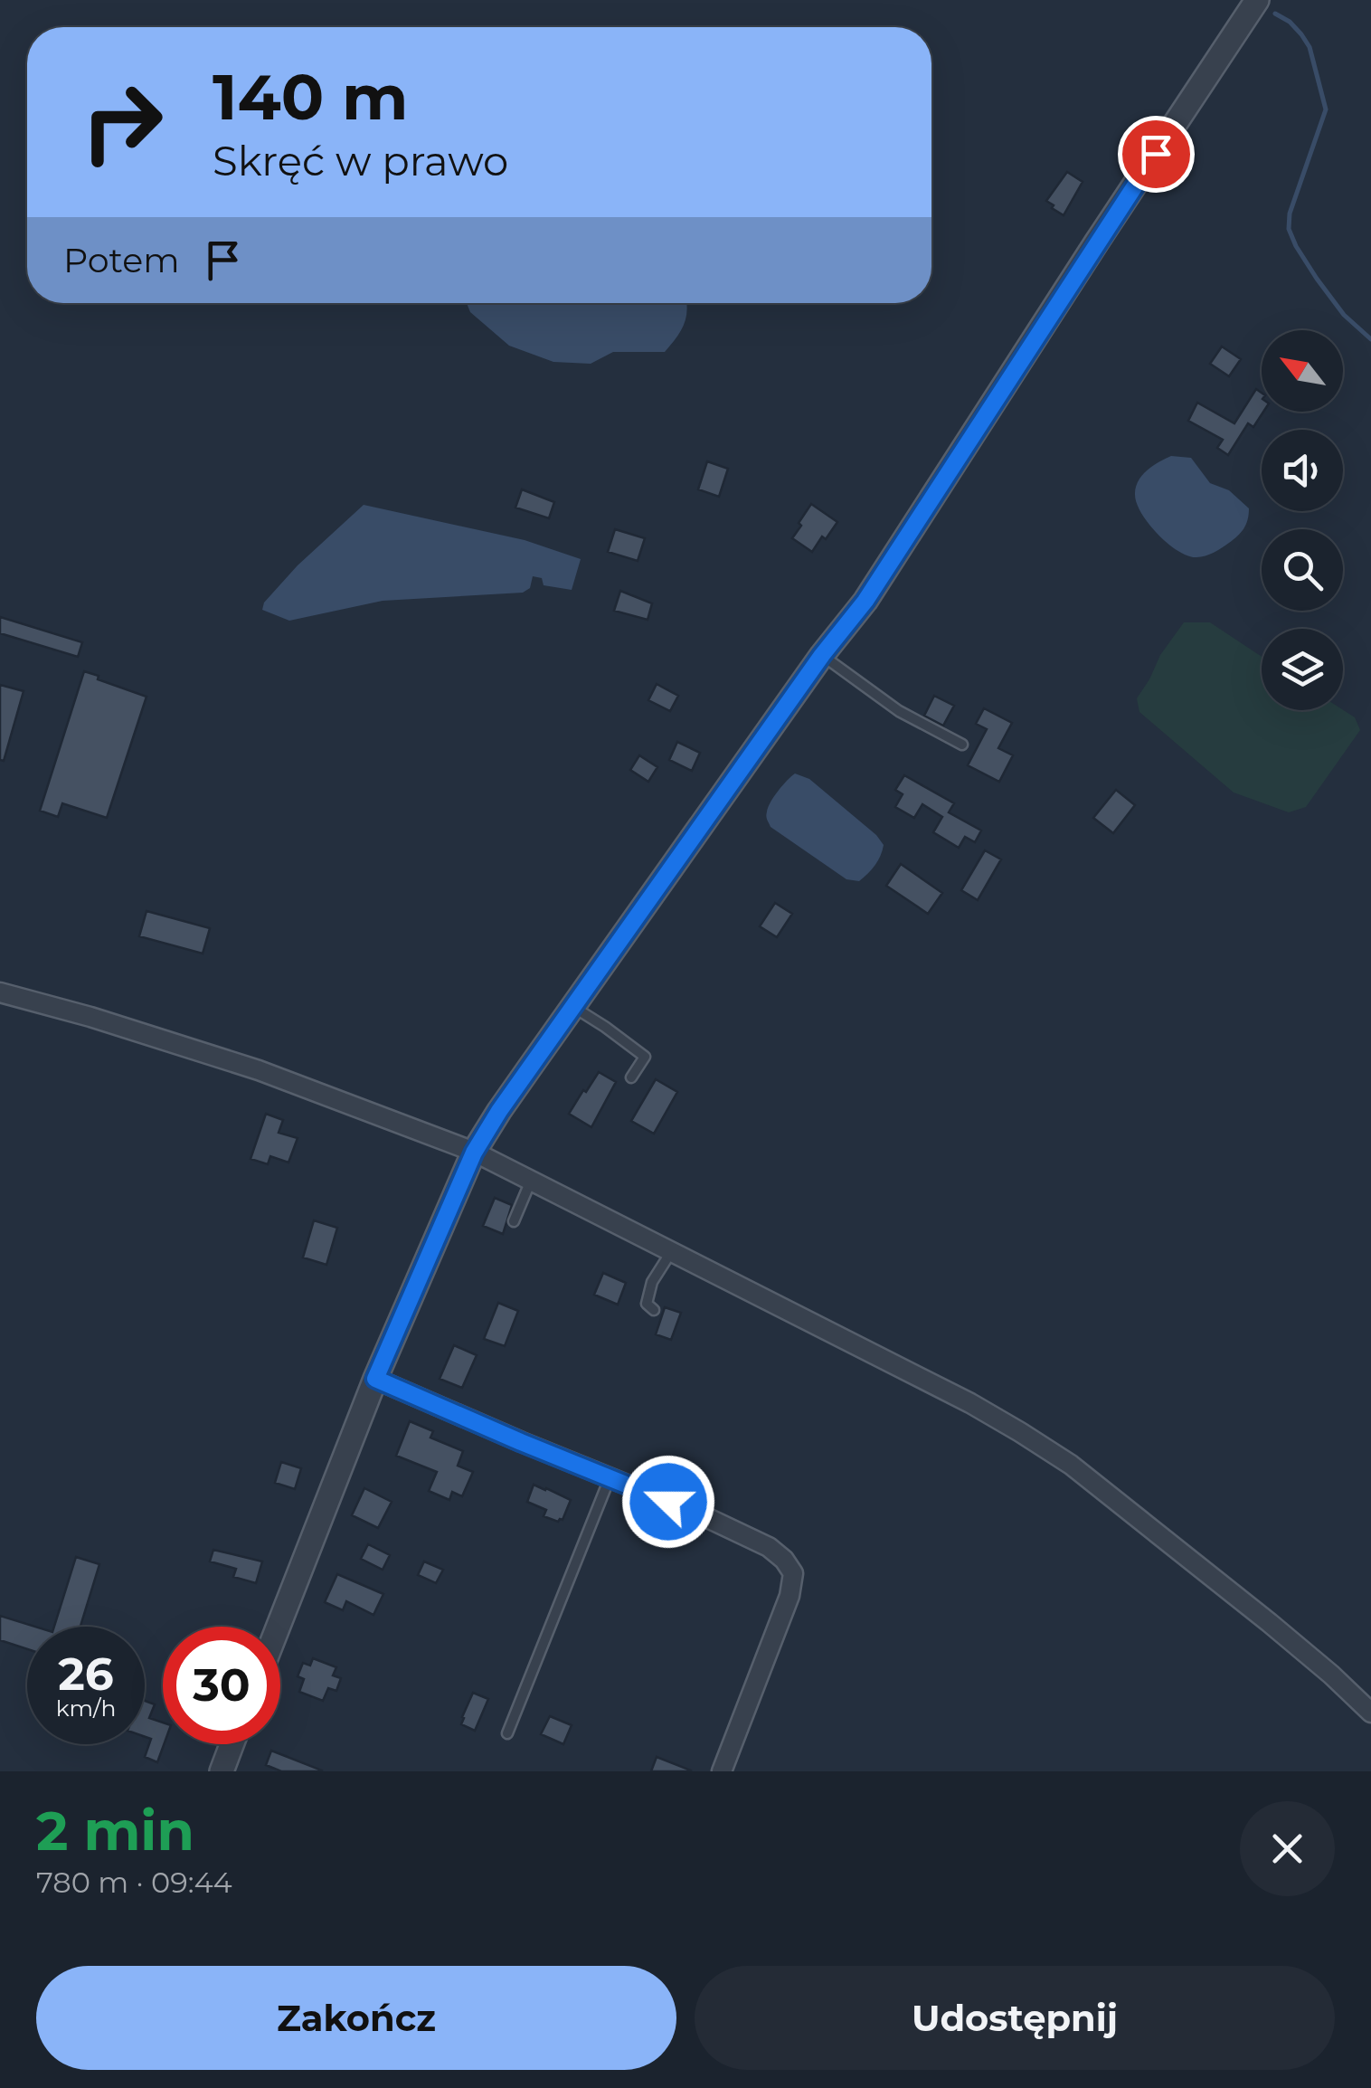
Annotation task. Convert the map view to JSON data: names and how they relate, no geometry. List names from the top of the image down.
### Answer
{
  "north": "top left",
  "page": {
    "turn": ["140 m", "Skręć w prawo"],
    "then": "Potem",
    "speed": "26 km/h",
    "limit": "30",
    "heading": ["2 min", "780 m · 09:44"],
    "buttons": ["Zakończ", "Udostępnij"]
  }
}
